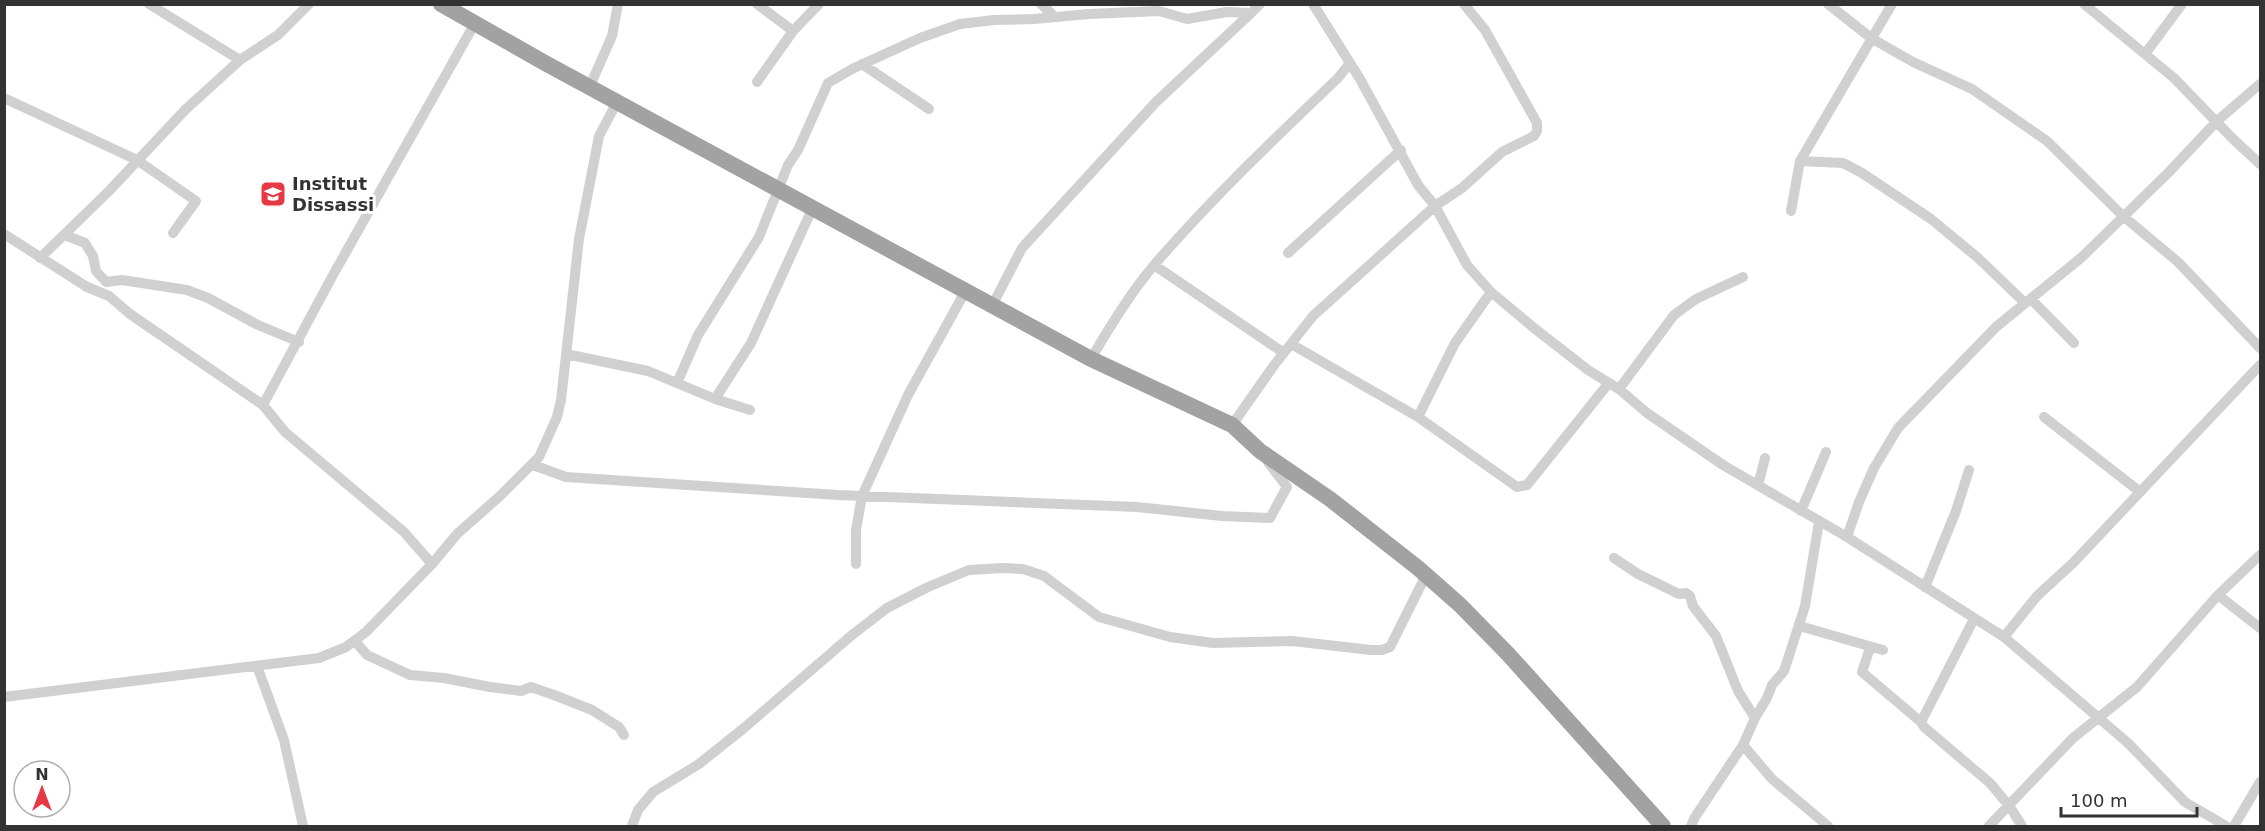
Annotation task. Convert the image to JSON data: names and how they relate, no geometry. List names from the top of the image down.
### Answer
{
  "places": {
    "school or university": ["Institut Dissassi"]
  },
  "scale_bar": "100 m",
  "north": "top"
}
